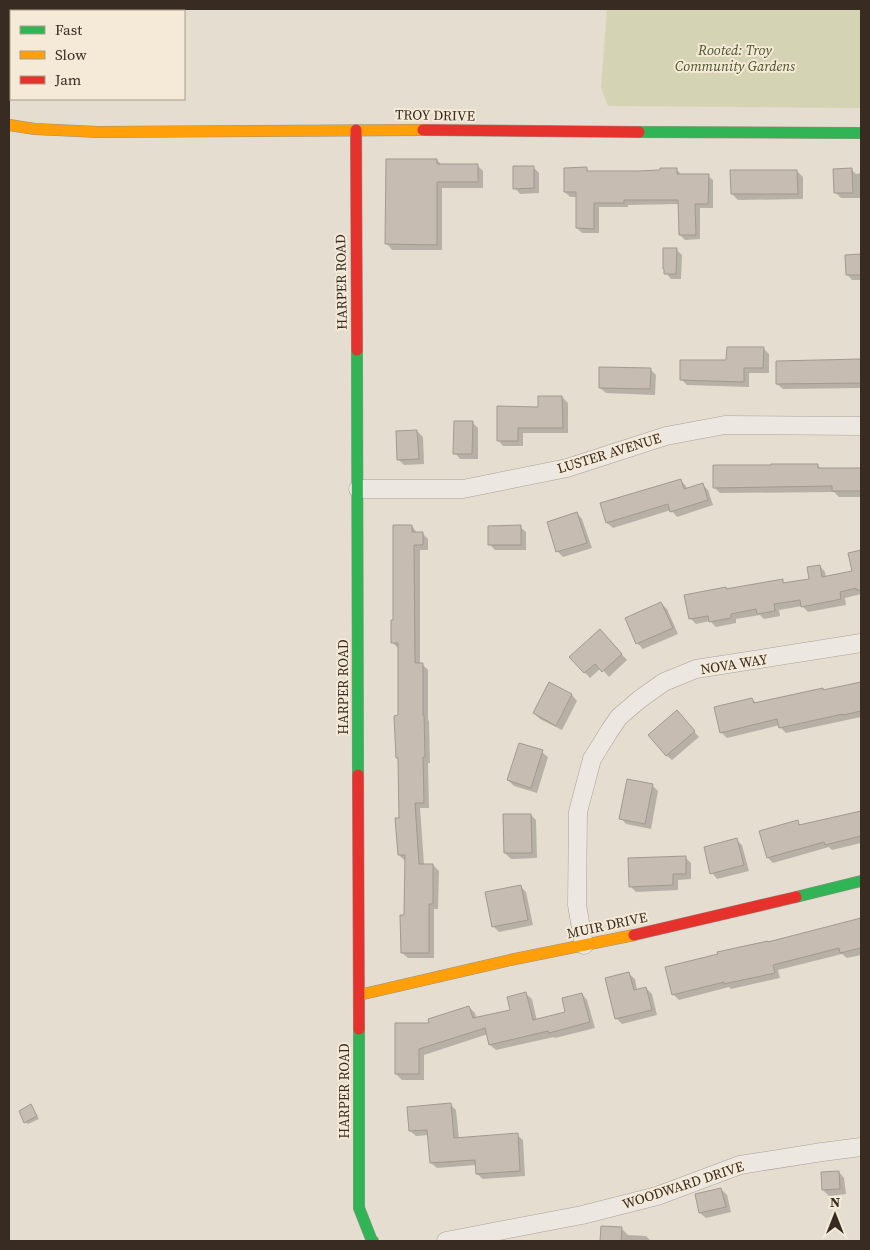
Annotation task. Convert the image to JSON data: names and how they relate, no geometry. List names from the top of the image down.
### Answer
{
  "streets": {
    "street": [
      "TROY DRIVE",
      "HARPER ROAD",
      "LUSTER AVENUE",
      "NOVA WAY",
      "MUIR DRIVE",
      "WOODWARD DRIVE"
    ]
  },
  "crossings": [
    ["TROY DRIVE", "HARPER ROAD"],
    ["HARPER ROAD", "LUSTER AVENUE"],
    ["HARPER ROAD", "MUIR DRIVE"],
    ["NOVA WAY", "MUIR DRIVE"]
  ],
  "parks": ["Rooted: Troy Community Gardens"],
  "legend": ["Fast", "Slow", "Jam"],
  "north": "top"
}
